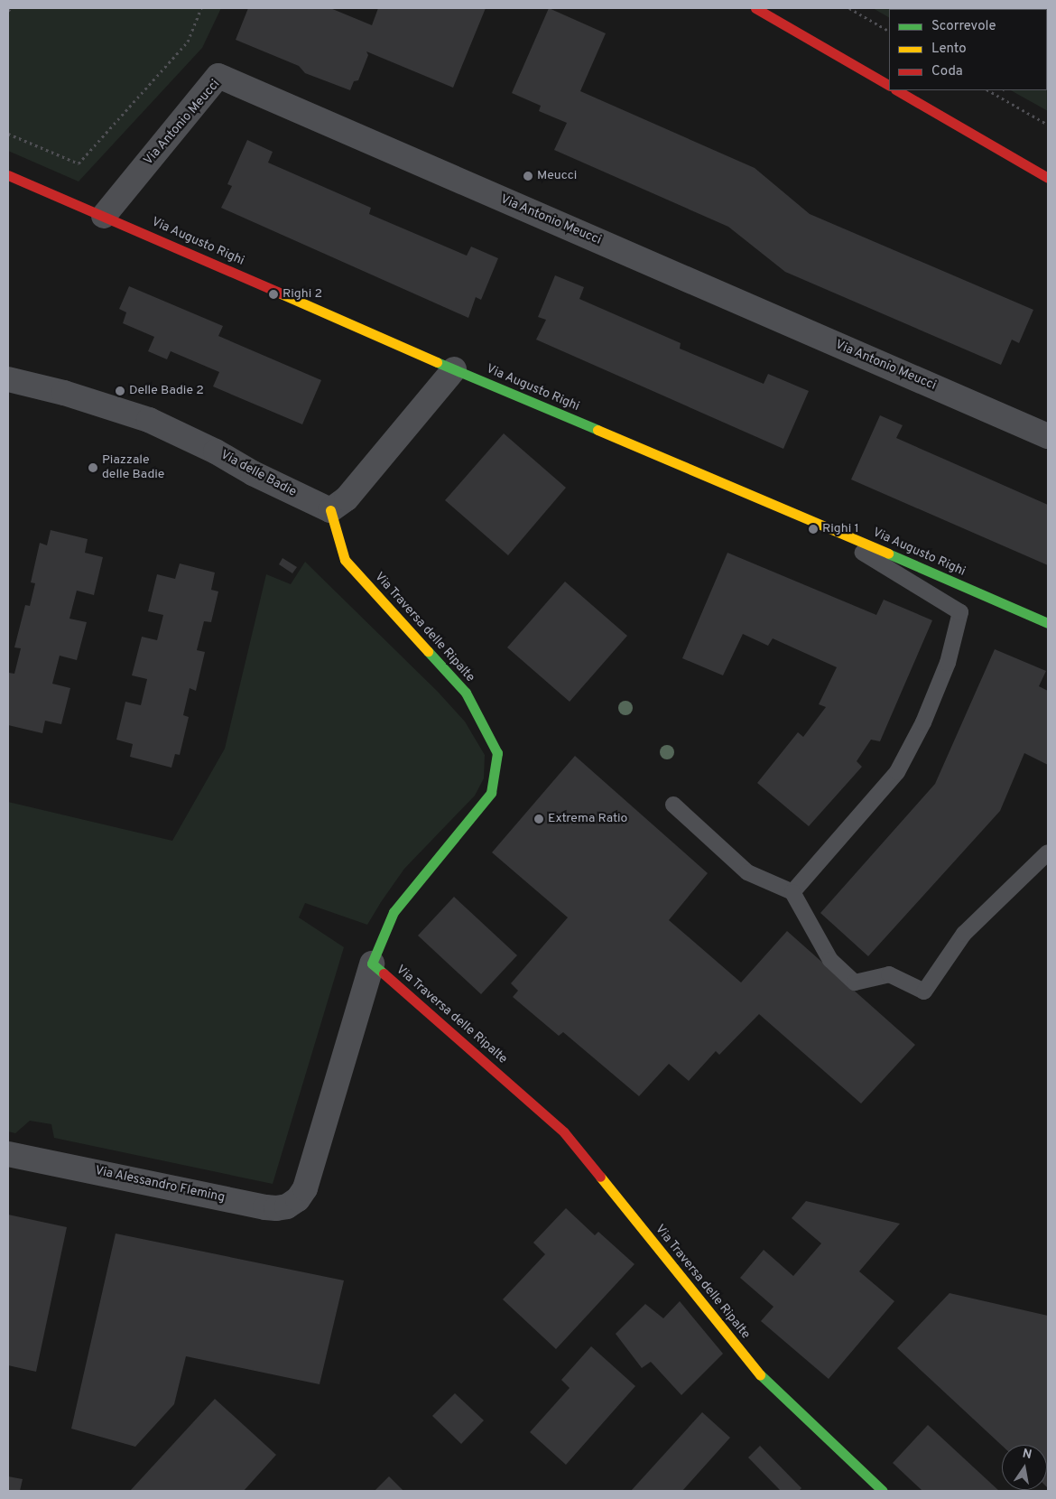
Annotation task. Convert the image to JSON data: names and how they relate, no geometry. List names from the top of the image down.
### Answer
{
  "streets": {
    "street": [
      "Via Antonio Meucci",
      "Via Augusto Righi",
      "Via delle Badie",
      "Via Traversa delle Ripalte",
      "Via Alessandro Fleming"
    ]
  },
  "crossings": [
    ["Via Antonio Meucci", "Via Augusto Righi"],
    ["Via delle Badie", "Via Traversa delle Ripalte"],
    ["Via Traversa delle Ripalte", "Via Alessandro Fleming"]
  ],
  "places": [
    "Meucci",
    "Righi 2",
    "Delle Badie 2",
    "Piazzale delle Badie",
    "Righi 1",
    "Extrema Ratio"
  ],
  "legend": ["Scorrevole", "Lento", "Coda"],
  "north": "top"
}
